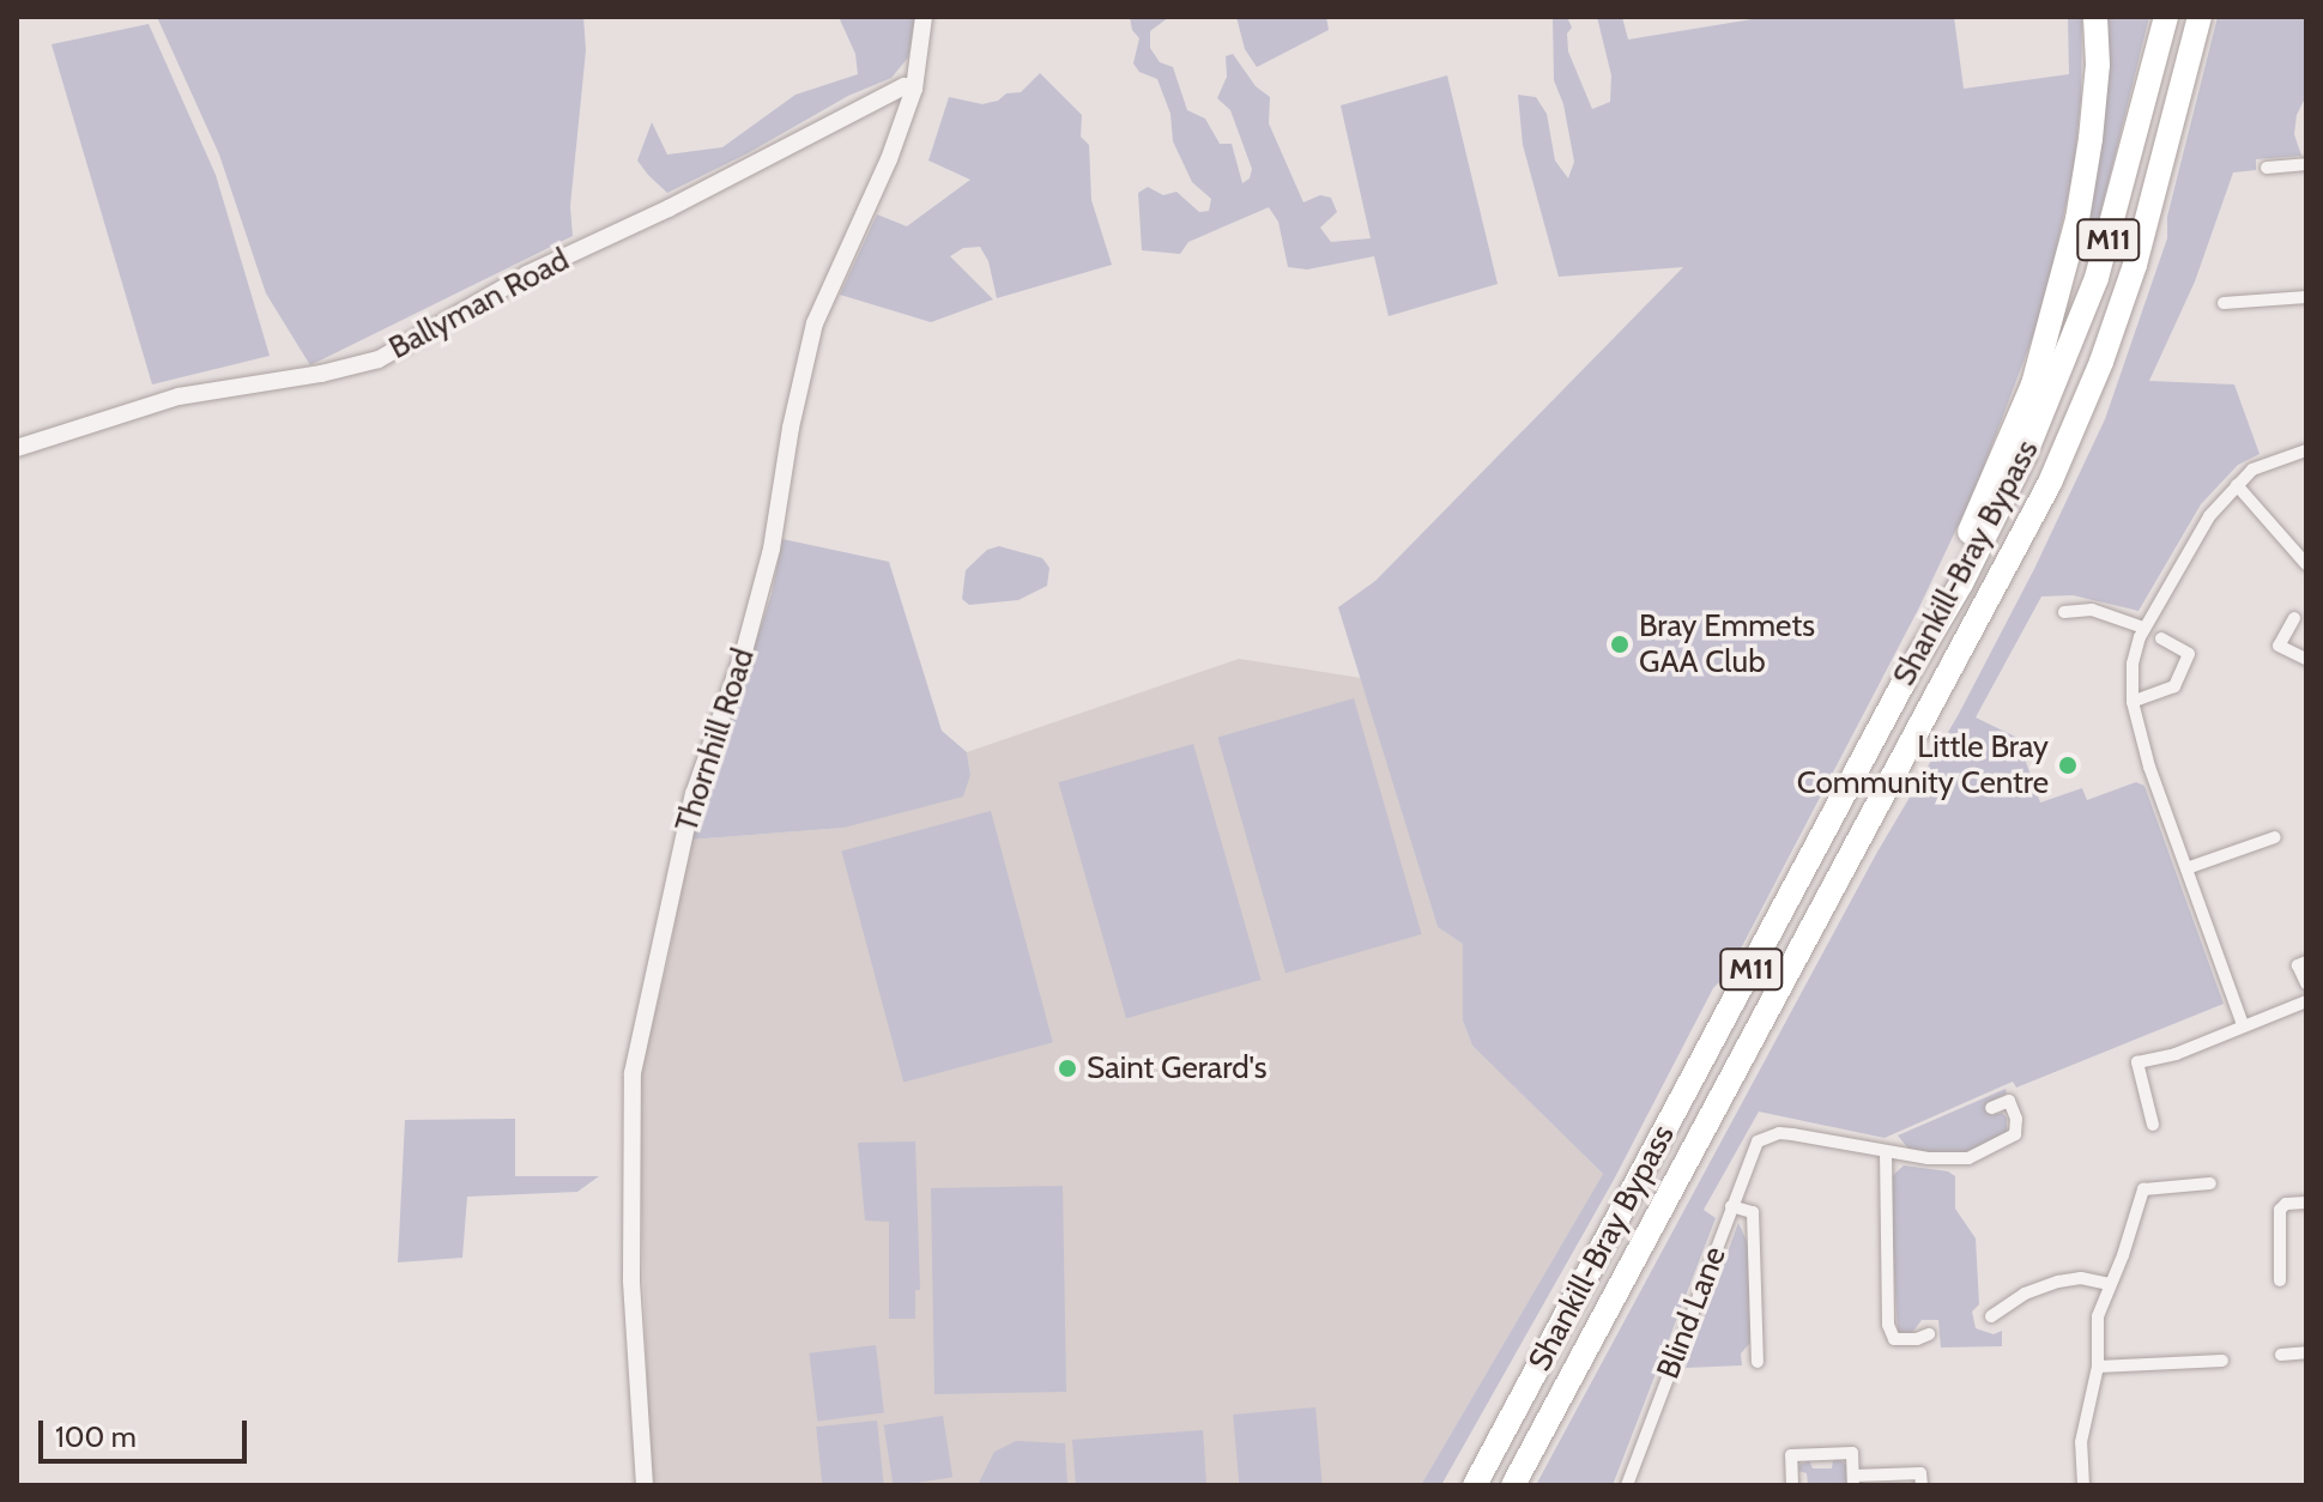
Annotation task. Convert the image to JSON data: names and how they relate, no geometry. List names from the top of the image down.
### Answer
{
  "streets": {
    "highway": ["M11", "Shankill-Bray Bypass"],
    "street": ["Ballyman Road", "Thornhill Road", "Blind Lane"]
  },
  "crossings": [
    ["Ballyman Road", "Thornhill Road"]
  ],
  "places": ["Bray Emmets GAA Club", "Little Bray Community Centre", "Saint Gerard's"],
  "scale_bar": "100 m"
}
